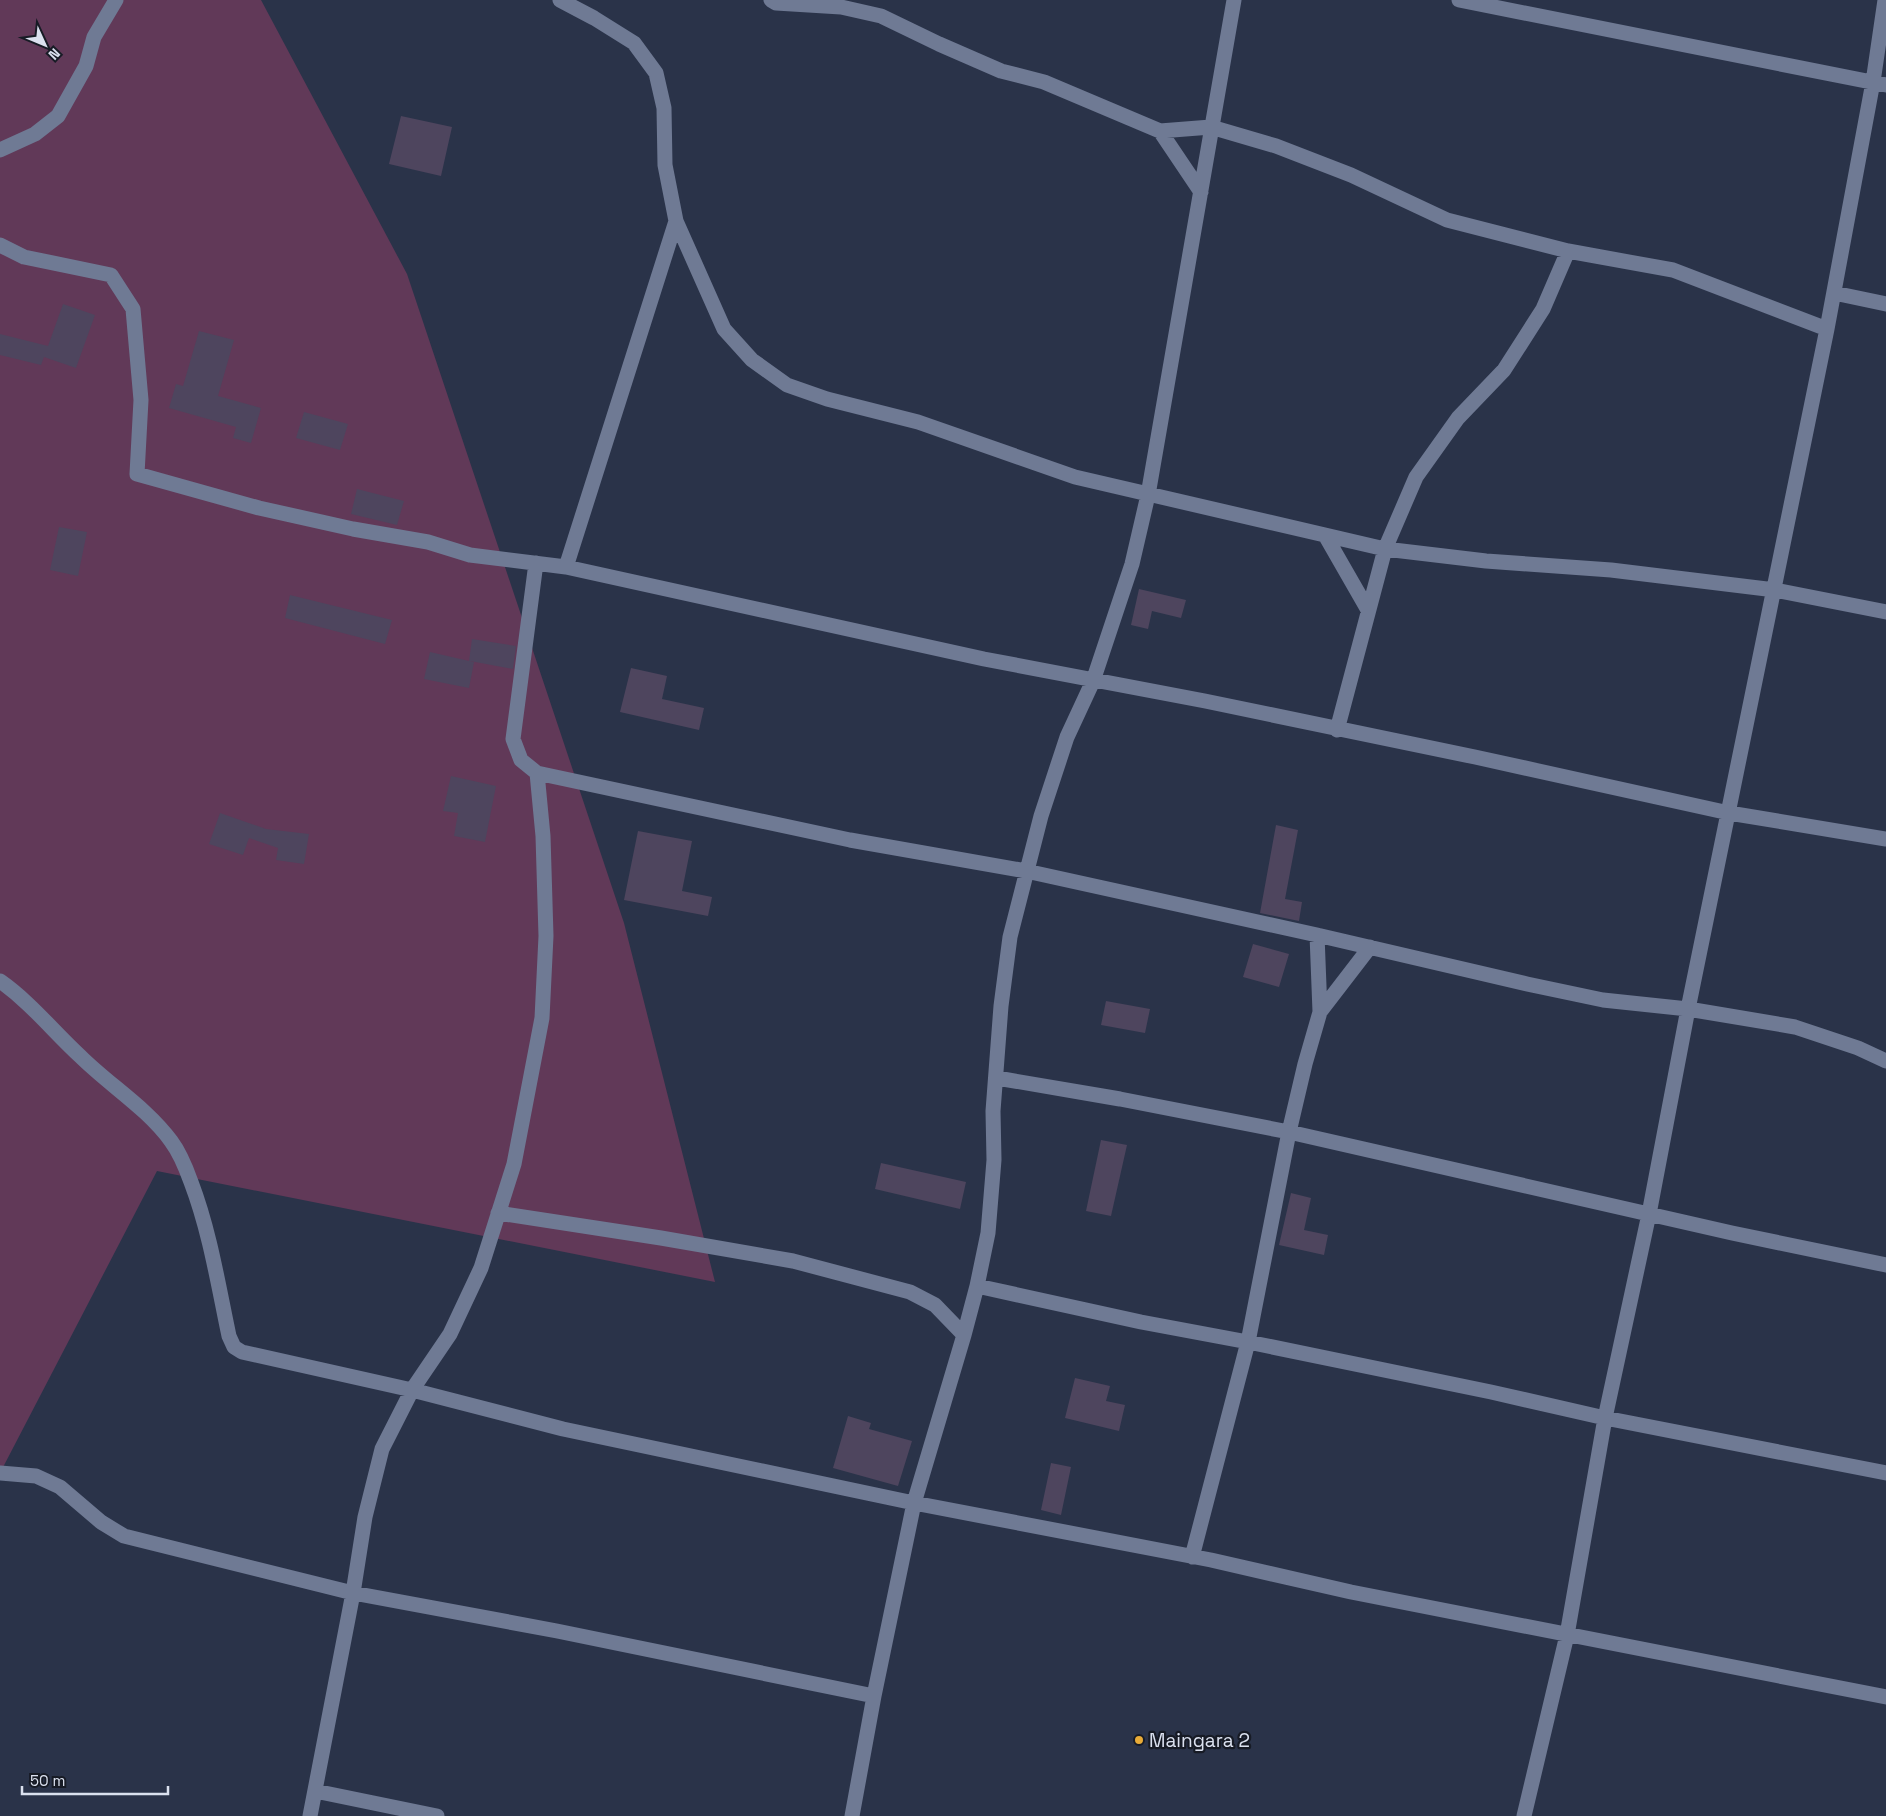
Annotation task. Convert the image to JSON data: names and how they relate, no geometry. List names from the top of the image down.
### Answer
{
  "places": ["Maingara 2"],
  "scale_bar": "50 m",
  "north": "bottom right"
}
